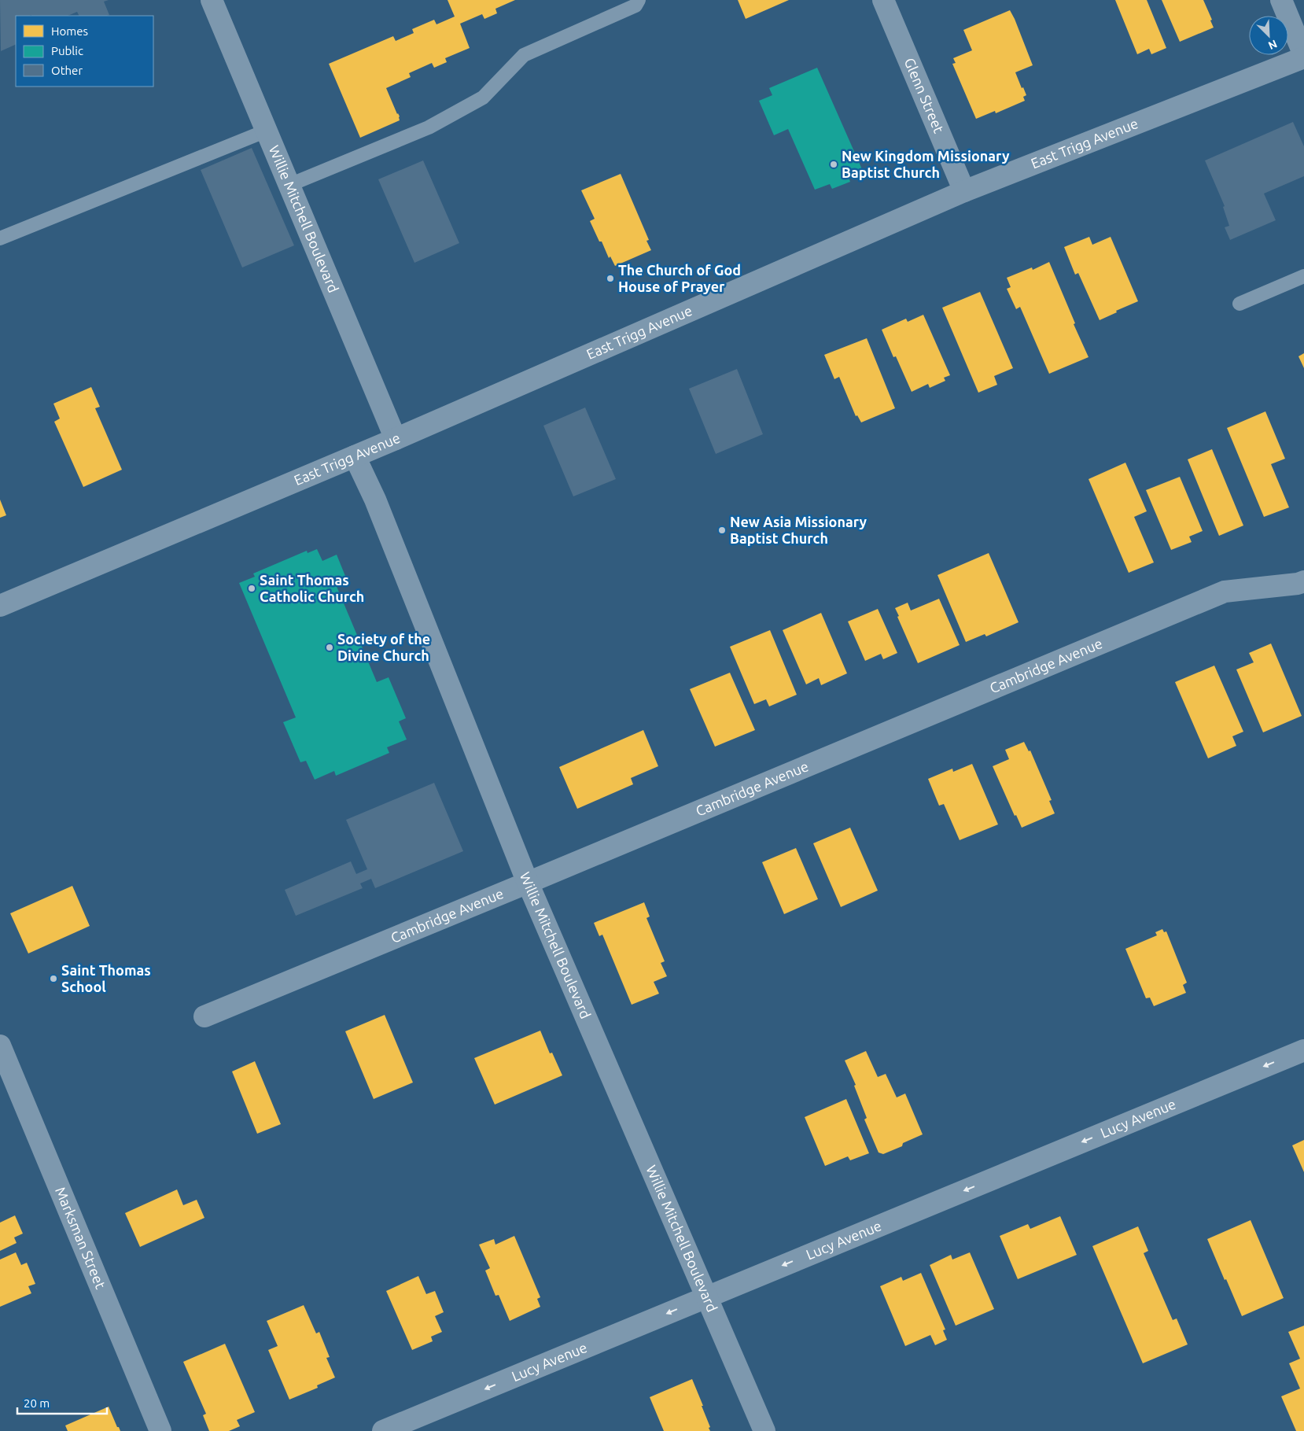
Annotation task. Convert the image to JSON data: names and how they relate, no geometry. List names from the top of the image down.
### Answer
{
  "streets": {
    "street": [
      "Glenn Street",
      "East Trigg Avenue",
      "Willie Mitchell Boulevard",
      "Cambridge Avenue",
      "Lucy Avenue",
      "Marksman Street"
    ]
  },
  "crossings": [
    ["Glenn Street", "East Trigg Avenue"],
    ["East Trigg Avenue", "Willie Mitchell Boulevard"],
    ["Willie Mitchell Boulevard", "Cambridge Avenue"],
    ["Willie Mitchell Boulevard", "Lucy Avenue"]
  ],
  "one_way": ["Lucy Avenue"],
  "places": [
    "New Kingdom Missionary Baptist Church",
    "The Church of God House of Prayer",
    "New Asia Missionary Baptist Church",
    "Saint Thomas Catholic Church",
    "Society of the Divine Church",
    "Saint Thomas School"
  ],
  "legend": ["Homes", "Public", "Other"],
  "scale_bar": "20 m",
  "north": "bottom right"
}
